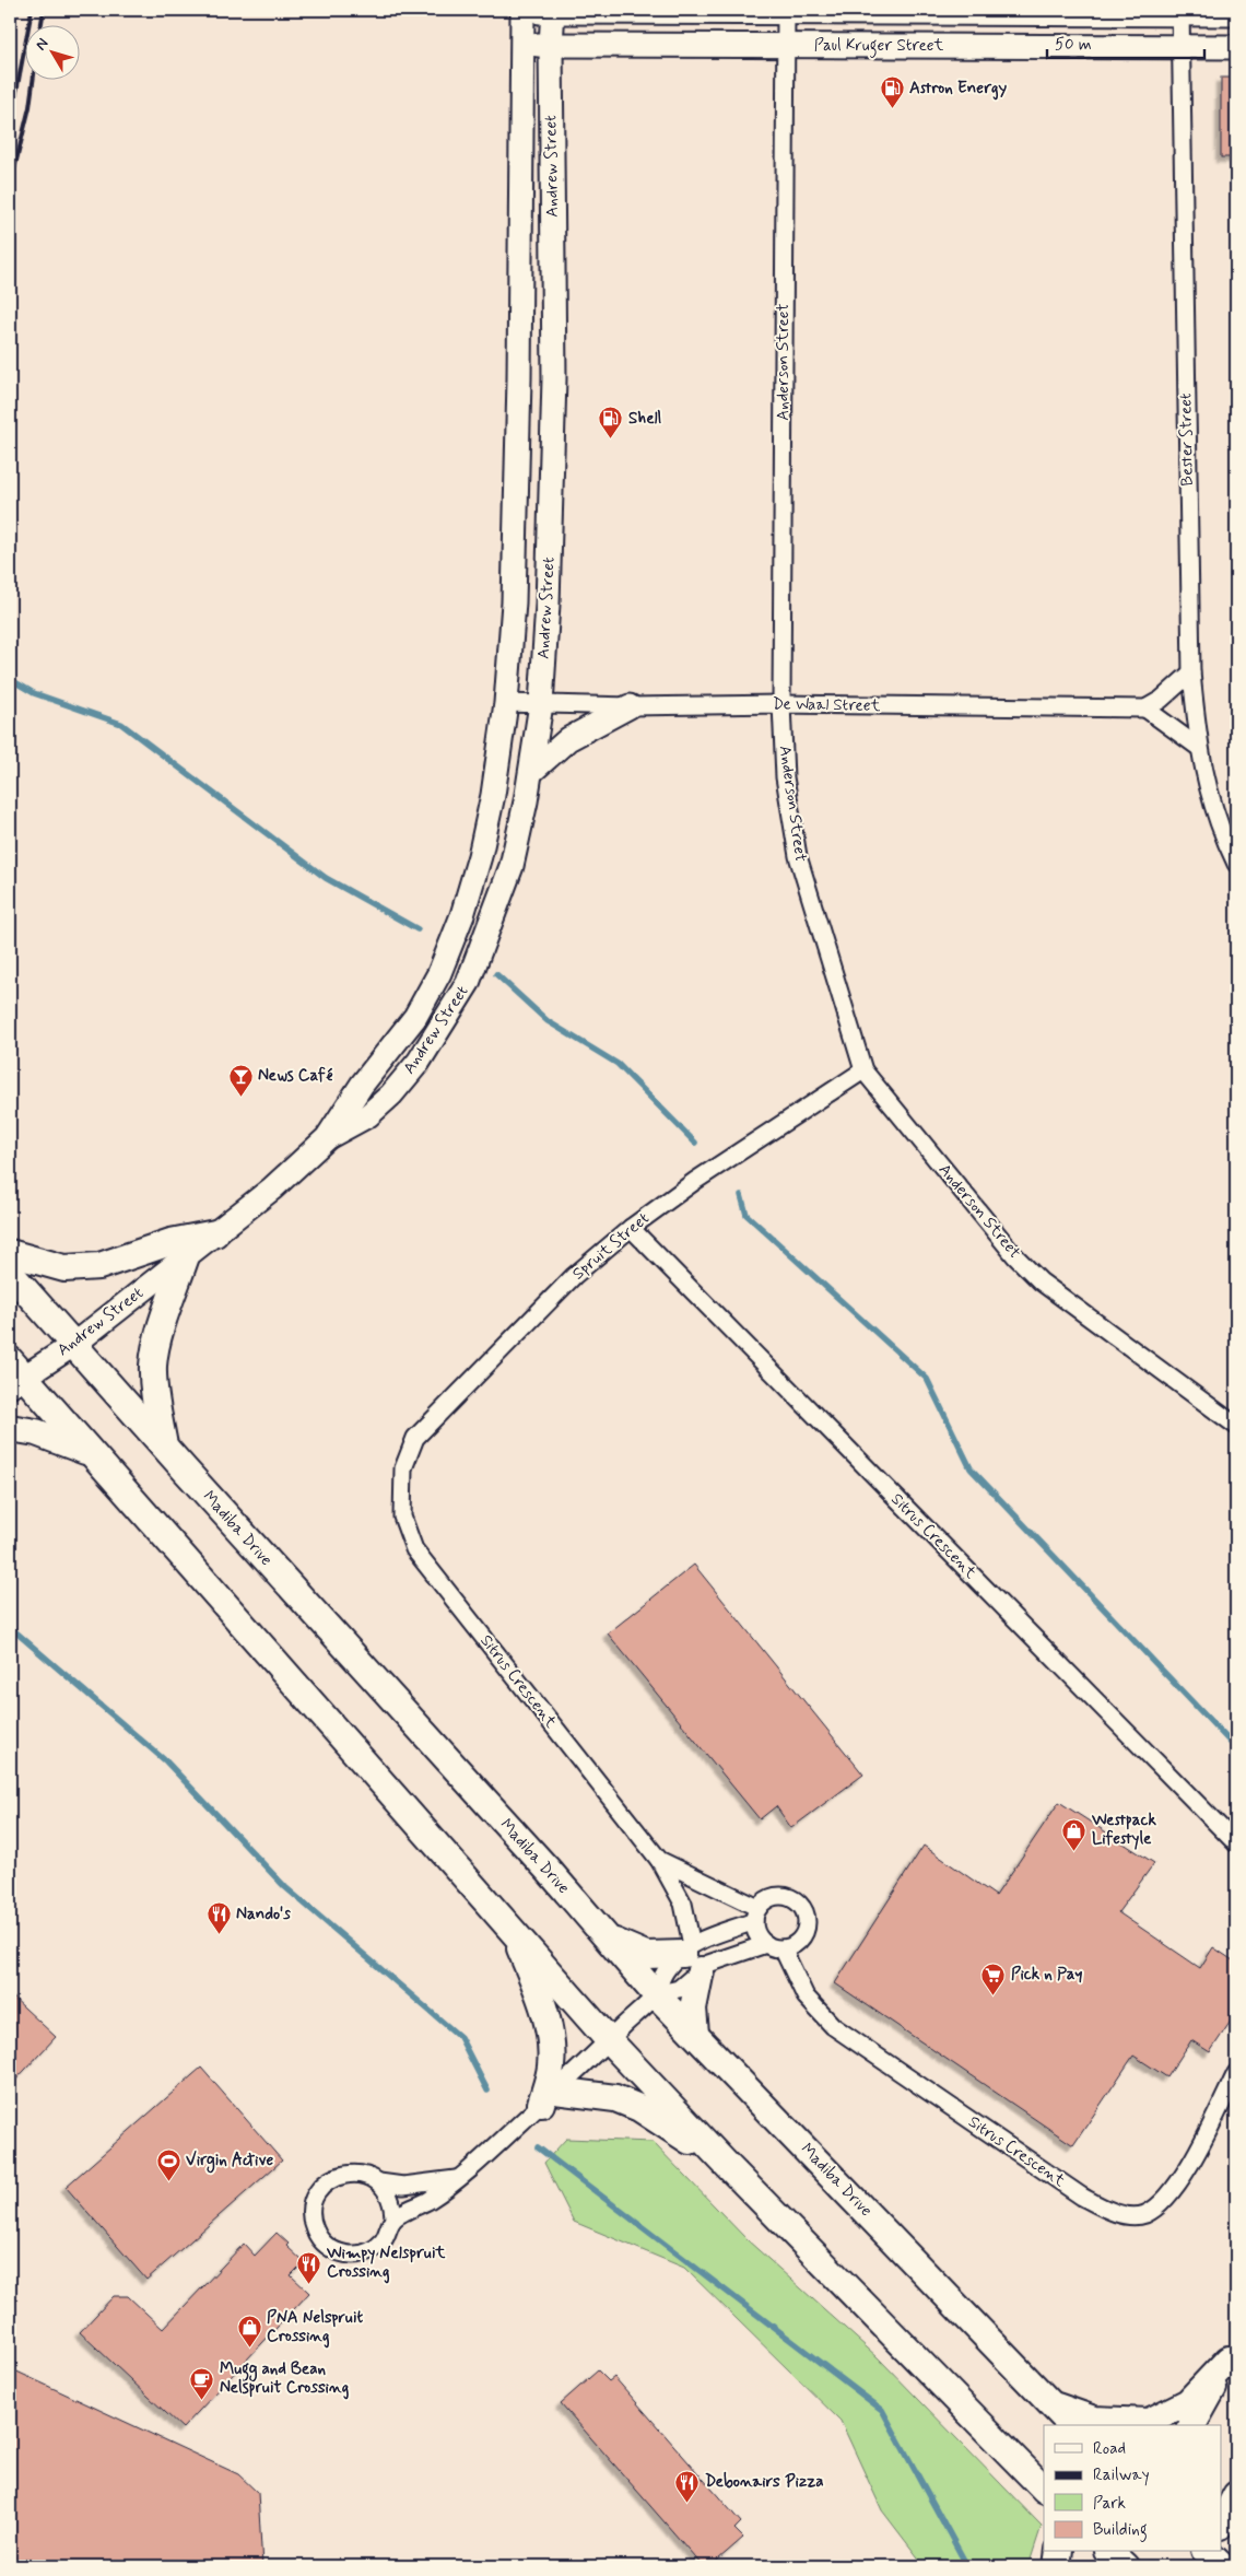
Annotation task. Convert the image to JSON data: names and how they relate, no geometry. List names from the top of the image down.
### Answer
{
  "streets": {
    "main road": ["Paul Kruger Street", "Andrew Street", "Madiba Drive"],
    "street": [
      "Anderson Street",
      "Bester Street",
      "De Waal Street",
      "Spruit Street",
      "Sitrus Crescent"
    ]
  },
  "crossings": [
    ["Paul Kruger Street", "Andrew Street"],
    ["Paul Kruger Street", "Anderson Street"],
    ["Paul Kruger Street", "Bester Street"],
    ["Andrew Street", "De Waal Street"],
    ["Andrew Street", "Madiba Drive"],
    ["Anderson Street", "De Waal Street"],
    ["Anderson Street", "Spruit Street"],
    ["Spruit Street", "Sitrus Crescent"]
  ],
  "places": {
    "fuel station": ["Astron Energy", "Shell"],
    "bar": ["News Café"],
    "shop": ["Westpack Lifestyle", "PNA Nelspruit Crossing"],
    "restaurant": ["Nando's", "Wimpy Nelspruit Crossing", "Debonairs Pizza"],
    "supermarket": ["Pick n Pay"],
    "sports": ["Virgin Active"],
    "cafe": ["Mugg and Bean Nelspruit Crossing"]
  },
  "legend": [
    "Road",
    "Railway",
    "Park",
    "Building"
  ],
  "scale_bar": "50 m",
  "north": "top left"
}
